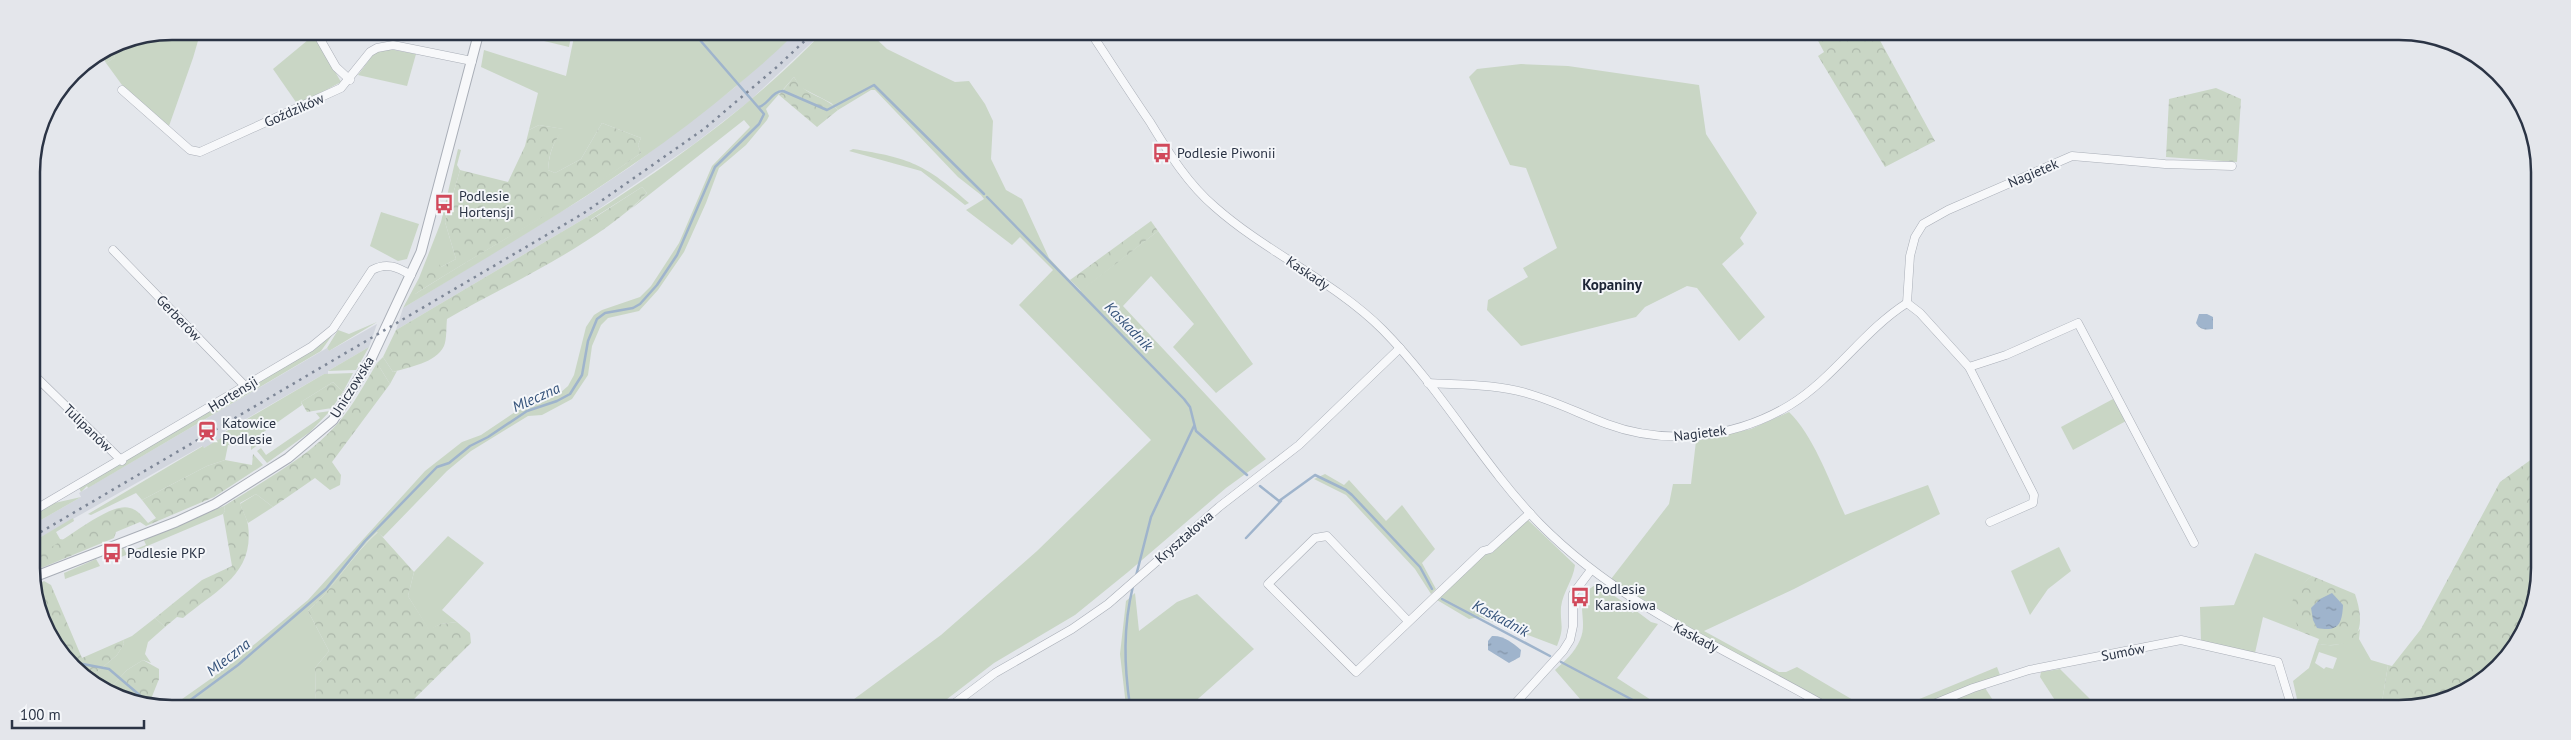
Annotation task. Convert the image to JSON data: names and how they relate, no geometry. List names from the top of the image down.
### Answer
{
  "streets": {
    "street": [
      "Goździków",
      "Nagietek",
      "Kaskady",
      "Gerberów",
      "Uniczowska",
      "Hortensji",
      "Tulipanów",
      "Kryształowa",
      "Sumów"
    ]
  },
  "crossings": [
    ["Goździków", "Uniczowska"],
    ["Nagietek", "Kaskady"],
    ["Kaskady", "Kryształowa"],
    ["Gerberów", "Hortensji"],
    ["Uniczowska", "Hortensji"],
    ["Hortensji", "Tulipanów"]
  ],
  "districts": ["Kopaniny"],
  "water": ["Kaskadnik", "Mleczna"],
  "places": {
    "bus stop": [
      "Podlesie Piwonii",
      "Podlesie Hortensji",
      "Podlesie PKP",
      "Podlesie Karasiowa"
    ],
    "station": ["Katowice Podlesie"]
  },
  "scale_bar": "100 m"
}
